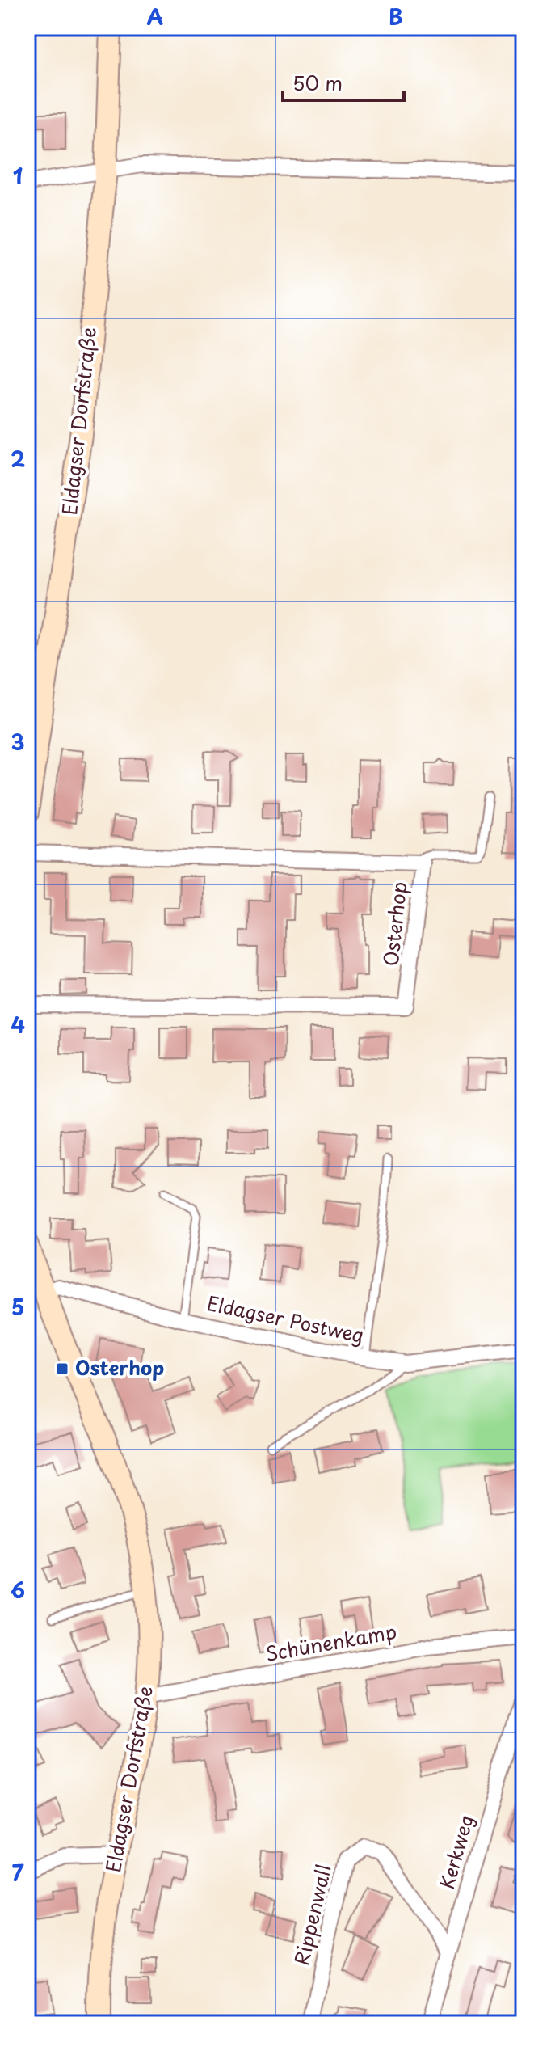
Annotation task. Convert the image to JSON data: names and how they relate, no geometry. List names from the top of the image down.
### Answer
{
  "streets": {
    "street": [
      "Eldagser Dorfstraße",
      "Osterhop",
      "Eldagser Postweg",
      "Schünenkamp",
      "Kerkweg",
      "Rippenwall"
    ]
  },
  "crossings": [
    ["Eldagser Dorfstraße", "Eldagser Postweg"],
    ["Eldagser Dorfstraße", "Schünenkamp"],
    ["Kerkweg", "Rippenwall"]
  ],
  "places": {
    "transit": ["Osterhop"]
  },
  "scale_bar": "50 m",
  "grid": {
    "columns": ["A", "B"],
    "rows": [
      "1",
      "2",
      "3",
      "4",
      "5",
      "6",
      "7"
    ]
  }
}
